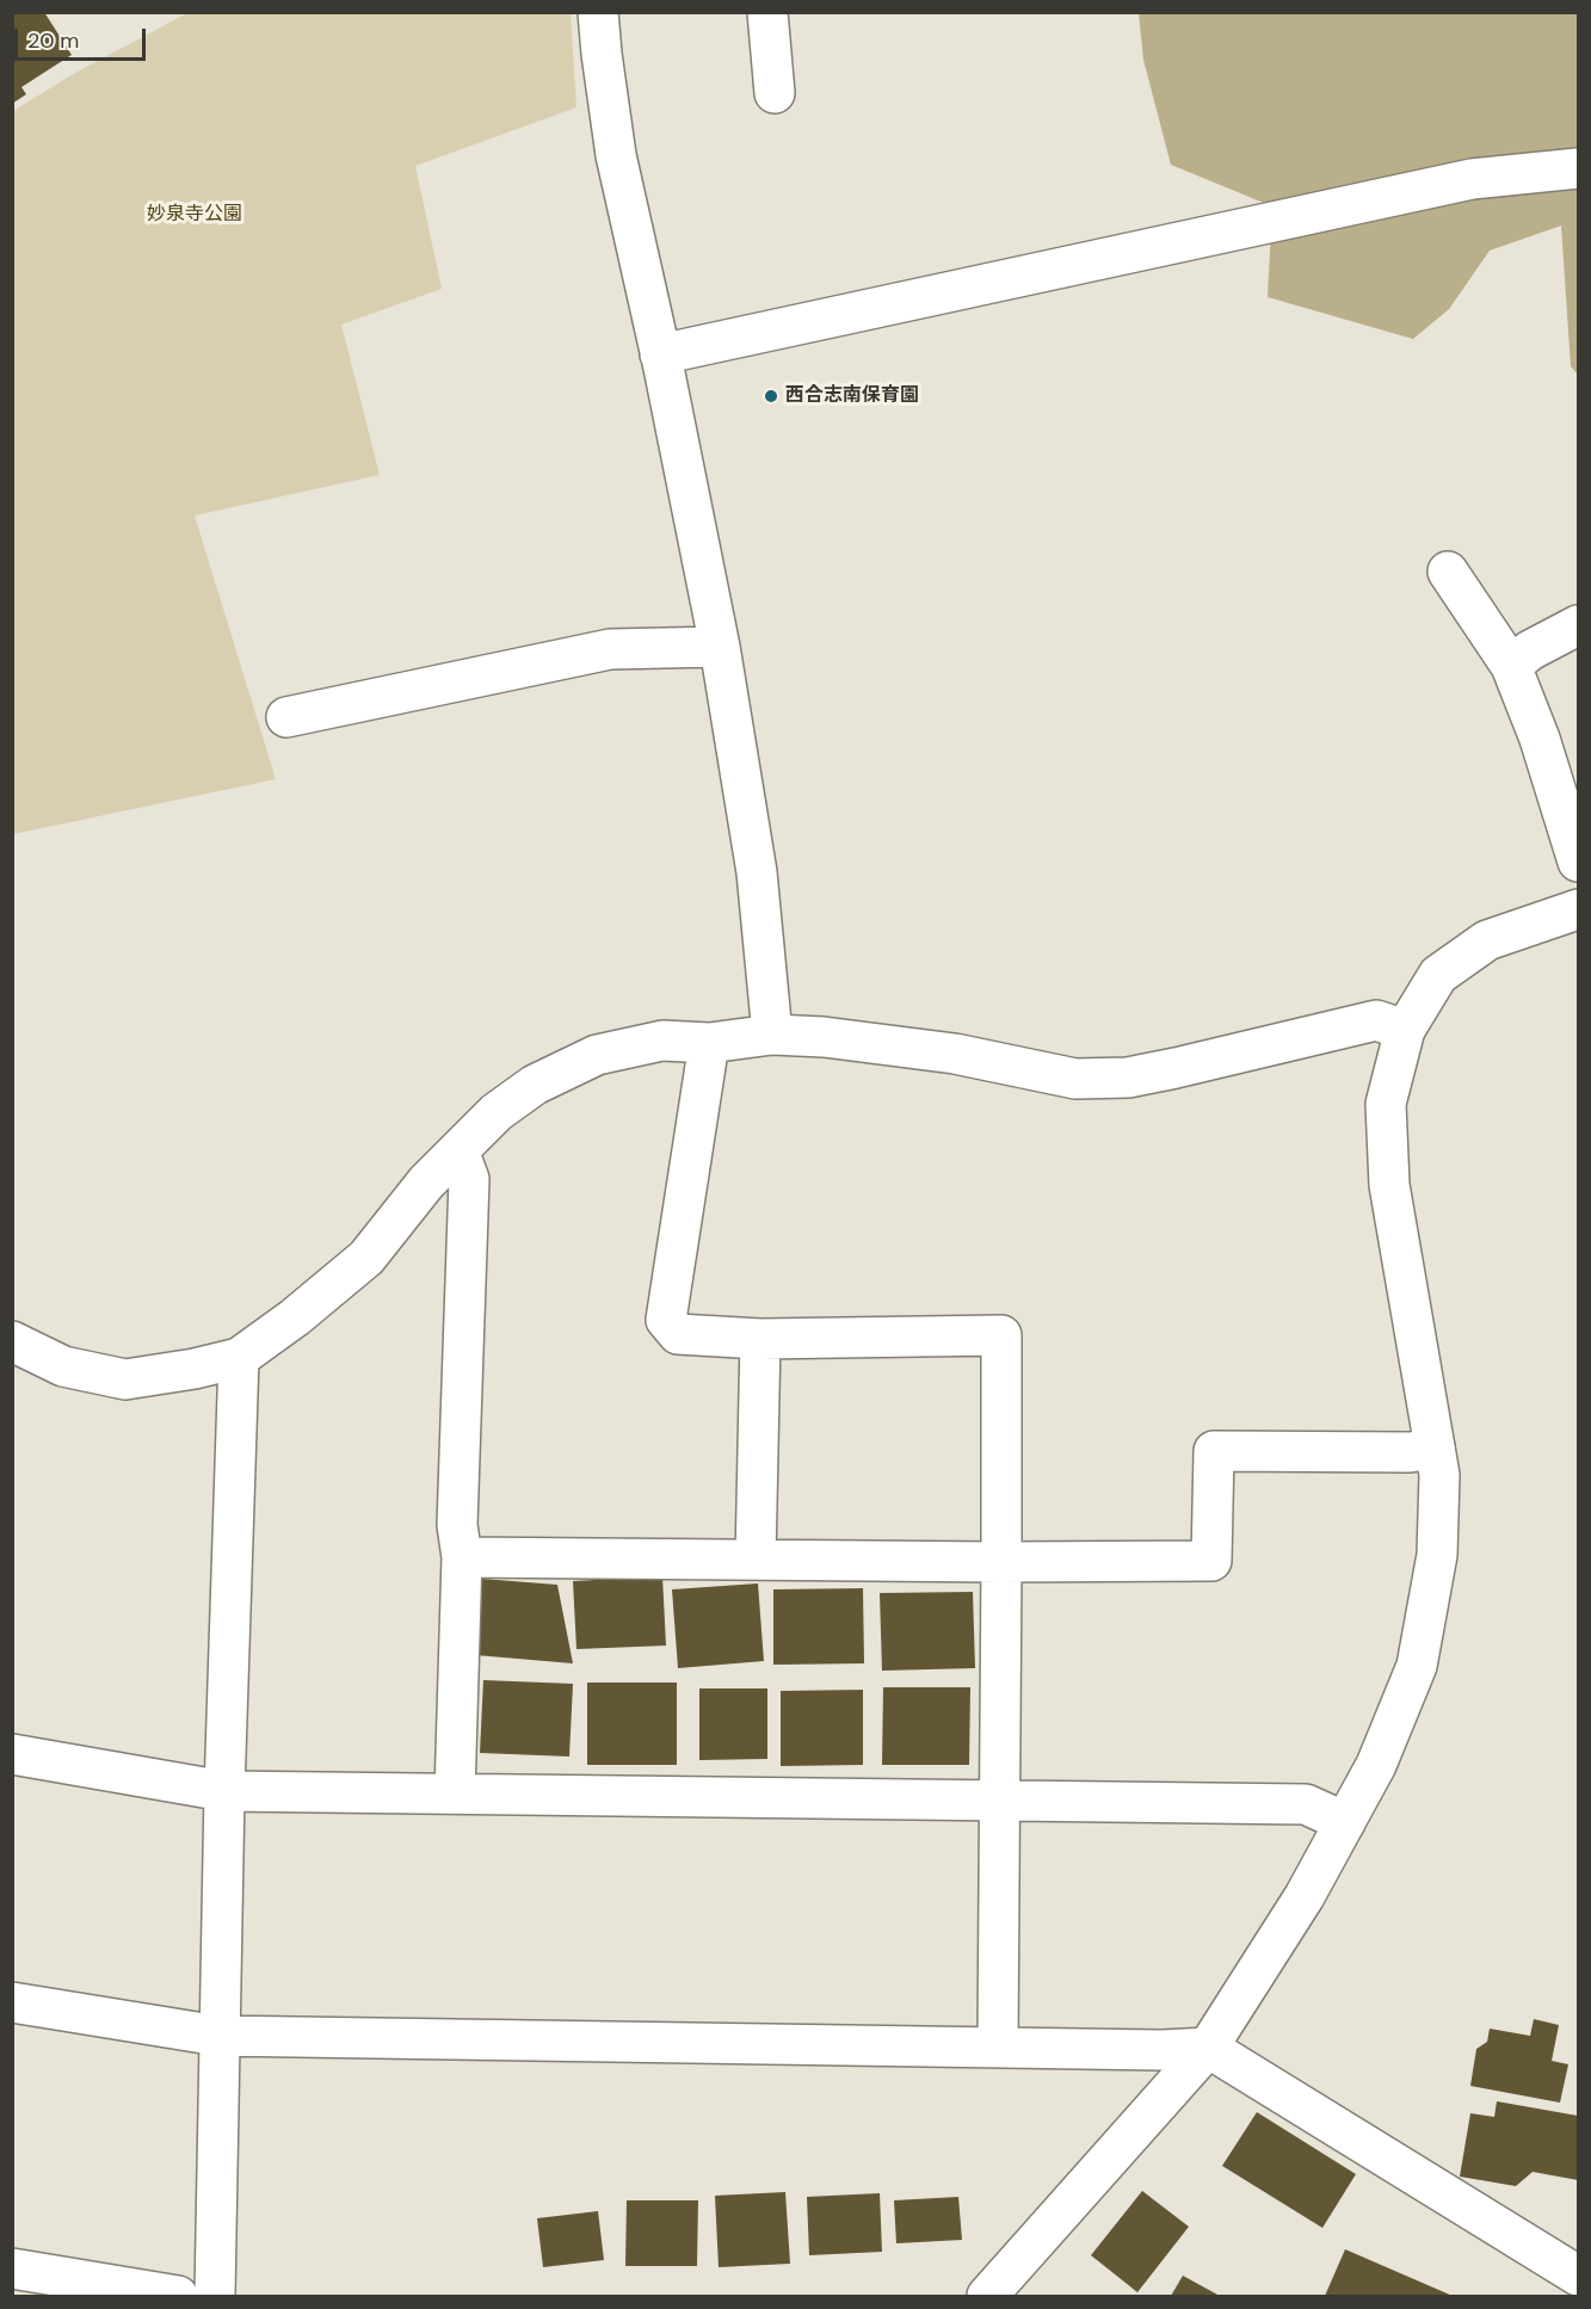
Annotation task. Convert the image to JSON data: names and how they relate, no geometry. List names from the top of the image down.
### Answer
{
  "parks": ["妙泉寺公園"],
  "places": ["西合志南保育園"],
  "scale_bar": "20 m"
}
